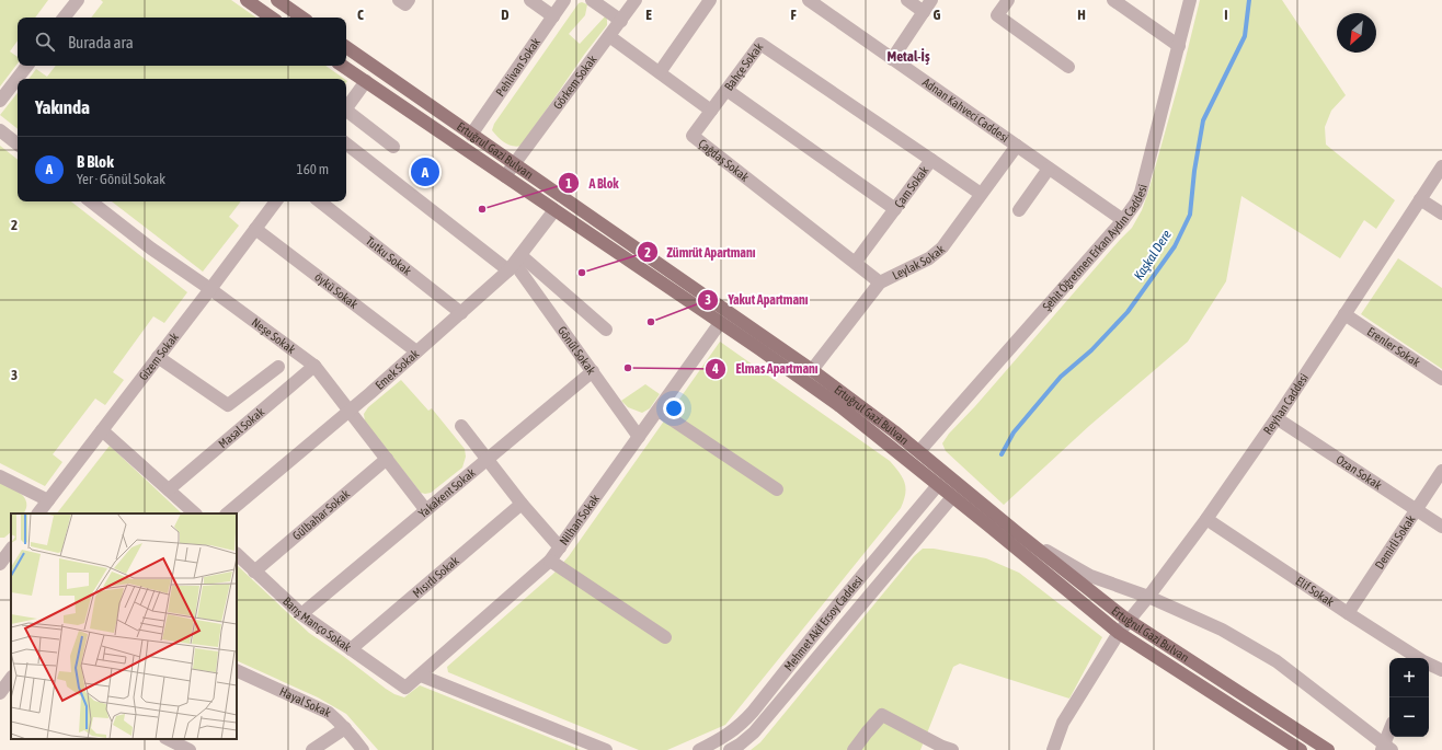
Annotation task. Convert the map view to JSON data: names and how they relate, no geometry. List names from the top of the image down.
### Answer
{
  "streets": {
    "main road": ["Ertuğrul Gazi Bulvarı"],
    "street": [
      "Pehlivan Sokak",
      "Bahçe Sokak",
      "Görkem Sokak",
      "Adnan Kahveci Caddesi",
      "Çağdaş Sokak",
      "Çam Sokak",
      "Şehit Öğretmen Erkan Aydın Caddesi",
      "Tutku Sokak",
      "Leylak Sokak",
      "öykü Sokak",
      "Neşe Sokak",
      "Erenler Sokak",
      "Gönül Sokak",
      "Gizem Sokak",
      "Emek Sokak",
      "Reyhan Caddesi",
      "Masal Sokak",
      "Ozan Sokak",
      "Yakakent Sokak",
      "Gülbahar Sokak",
      "Nilhan Sokak",
      "Demirli Sokak",
      "Mısırlı Sokak",
      "Elif Sokak",
      "Mehmet Akif Ersoy Caddesi",
      "Barış Manço Sokak",
      "Hayal Sokak"
    ]
  },
  "crossings": [
    ["Pehlivan Sokak", "Ertuğrul Gazi Bulvarı"],
    ["Bahçe Sokak", "Çam Sokak"],
    ["Görkem Sokak", "Ertuğrul Gazi Bulvarı"],
    ["Adnan Kahveci Caddesi", "Şehit Öğretmen Erkan Aydın Caddesi"],
    ["Adnan Kahveci Caddesi", "Leylak Sokak"],
    ["Ertuğrul Gazi Bulvarı", "Şehit Öğretmen Erkan Aydın Caddesi"],
    ["Ertuğrul Gazi Bulvarı", "Leylak Sokak"],
    ["Ertuğrul Gazi Bulvarı", "Emek Sokak"],
    ["Ertuğrul Gazi Bulvarı", "Reyhan Caddesi"],
    ["Ertuğrul Gazi Bulvarı", "Nilhan Sokak"],
    ["Ertuğrul Gazi Bulvarı", "Mehmet Akif Ersoy Caddesi"],
    ["Çağdaş Sokak", "Çam Sokak"],
    ["Çağdaş Sokak", "Leylak Sokak"],
    ["Çam Sokak", "Leylak Sokak"],
    ["Tutku Sokak", "Emek Sokak"],
    ["öykü Sokak", "Gizem Sokak"],
    ["öykü Sokak", "Emek Sokak"],
    ["Neşe Sokak", "Gizem Sokak"],
    ["Neşe Sokak", "Emek Sokak"],
    ["Neşe Sokak", "Masal Sokak"],
    ["Neşe Sokak", "Yakakent Sokak"],
    ["Neşe Sokak", "Gülbahar Sokak"],
    ["Erenler Sokak", "Reyhan Caddesi"],
    ["Gönül Sokak", "Emek Sokak"],
    ["Gönül Sokak", "Yakakent Sokak"],
    ["Gönül Sokak", "Nilhan Sokak"],
    ["Reyhan Caddesi", "Ozan Sokak"],
    ["Reyhan Caddesi", "Elif Sokak"],
    ["Ozan Sokak", "Demirli Sokak"],
    ["Yakakent Sokak", "Barış Manço Sokak"],
    ["Gülbahar Sokak", "Barış Manço Sokak"],
    ["Nilhan Sokak", "Barış Manço Sokak"],
    ["Demirli Sokak", "Elif Sokak"],
    ["Mısırlı Sokak", "Barış Manço Sokak"]
  ],
  "districts": ["Metal-İş"],
  "water": ["Kaşkal Dere"],
  "places": [
    "A Blok",
    "Zümrüt Apartmanı",
    "Yakut Apartmanı",
    "Elmas Apartmanı"
  ],
  "north": "bottom left",
  "page": {
    "search": "Burada ara",
    "heading": "Yakında",
    "list": [
      {
        "mark": "A",
        "name": "B Blok",
        "note": "Yer · Gönül Sokak",
        "value": "160 m"
      }
    ],
    "pins": "A",
    "map_buttons": ["+", "−"]
  },
  "grid": {
    "columns": [
      "C",
      "D",
      "E",
      "F",
      "G",
      "H",
      "I"
    ],
    "rows": ["2", "3"]
  }
}
